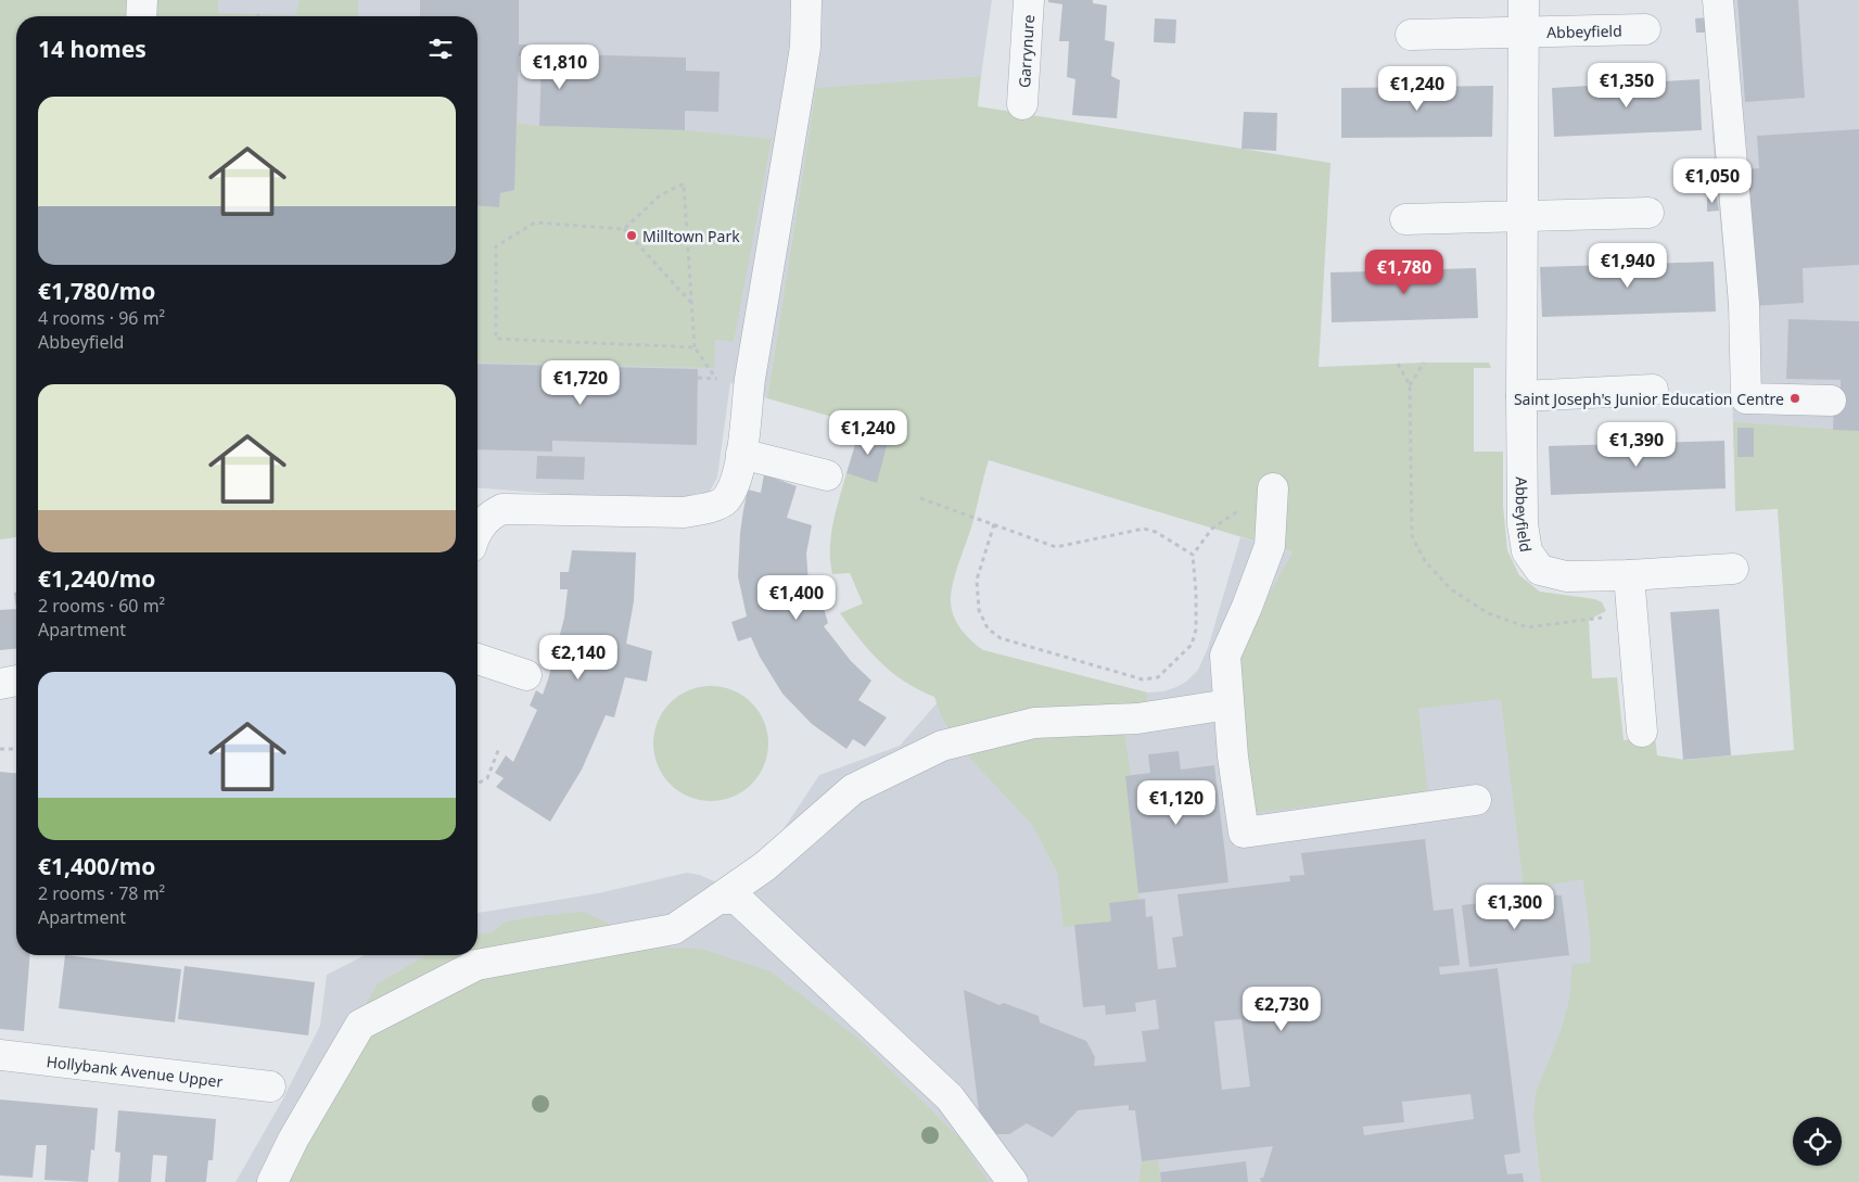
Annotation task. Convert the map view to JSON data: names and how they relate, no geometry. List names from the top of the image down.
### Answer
{
  "streets": {
    "street": ["Abbeyfield", "Garrynure", "Hollybank Avenue Upper"]
  },
  "places": ["Milltown Park", "Saint Joseph's Junior Education Centre"],
  "page": {
    "heading": "14 homes",
    "price": [
      "€1,810",
      "€1,350",
      "€1,240",
      "€1,050",
      "€1,940",
      "€1,780",
      "€1,720",
      "€1,240",
      "€1,390",
      "€1,400",
      "€2,140",
      "€1,120",
      "€1,300",
      "€2,730"
    ],
    "list": [
      {
        "name": "€1,780/mo",
        "note": "4 rooms · 96 m² · Abbeyfield"
      },
      {
        "name": "€1,240/mo",
        "note": "2 rooms · 60 m² · Apartment"
      },
      {
        "name": "€1,400/mo",
        "note": "2 rooms · 78 m² · Apartment"
      }
    ]
  }
}
